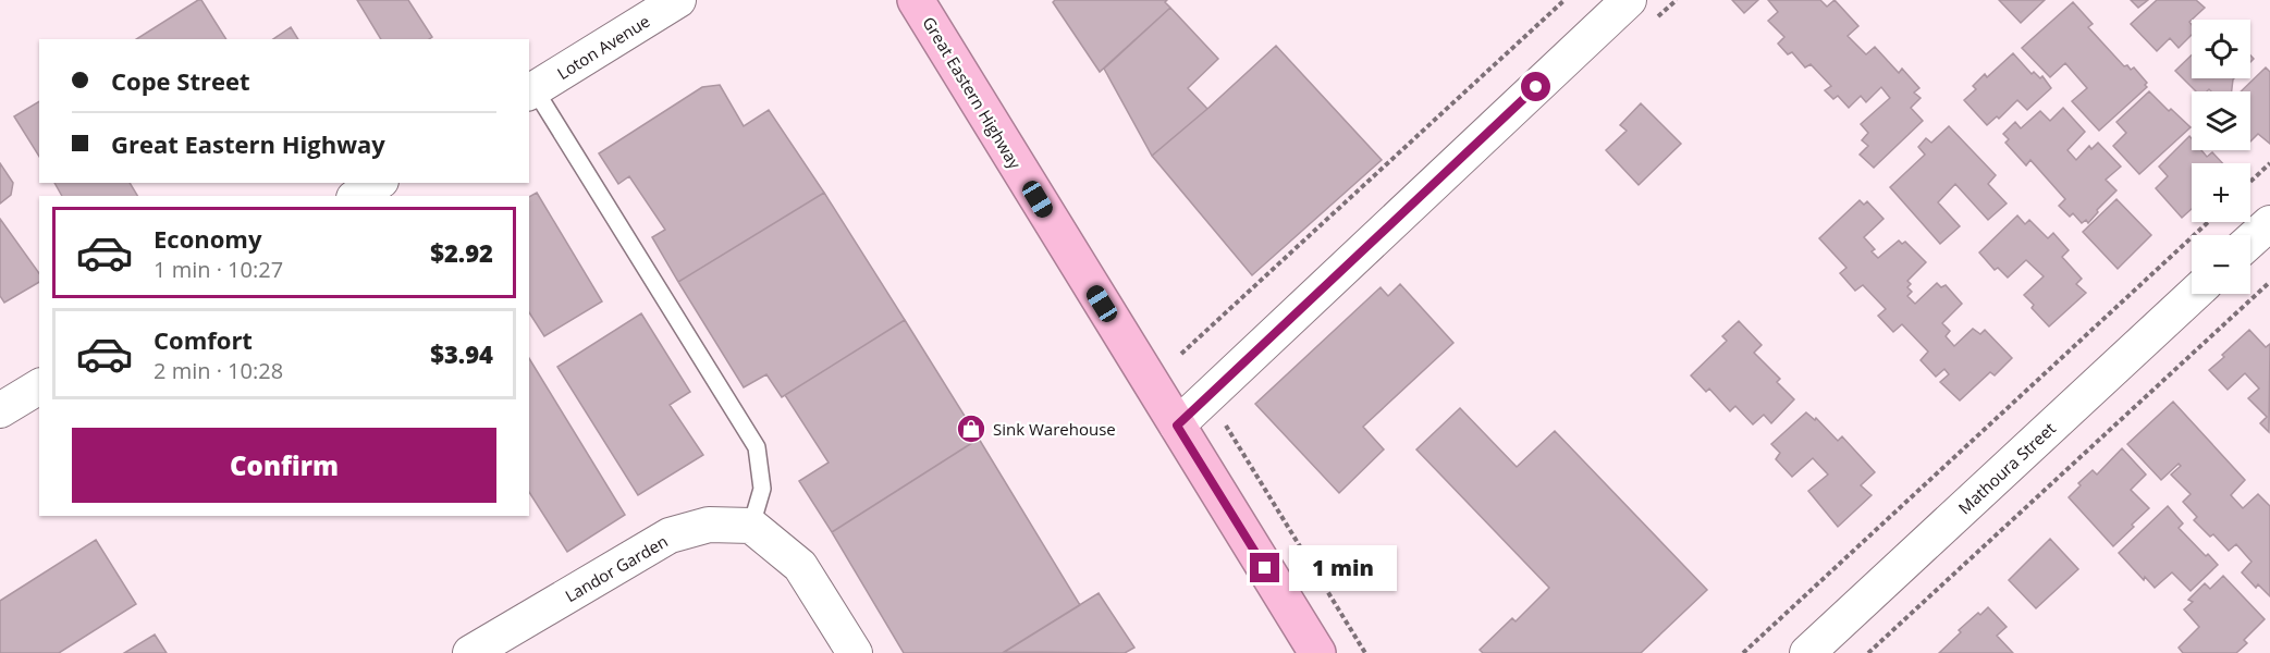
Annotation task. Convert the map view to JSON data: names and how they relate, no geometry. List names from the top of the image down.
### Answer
{
  "streets": {
    "highway": ["Great Eastern Highway"],
    "street": ["Loton Avenue", "Mathoura Street", "Landor Garden"]
  },
  "places": {
    "shop": ["Sink Warehouse"]
  },
  "page": {
    "map_buttons": ["+", "−"],
    "banner": ["Cope Street", "Great Eastern Highway"],
    "list": [
      {
        "name": "Economy",
        "note": "1 min · 10:27",
        "value": "$2.92"
      },
      {
        "name": "Comfort",
        "note": "2 min · 10:28",
        "value": "$3.94"
      }
    ],
    "buttons": "Confirm",
    "bubble": "1 min"
  }
}
